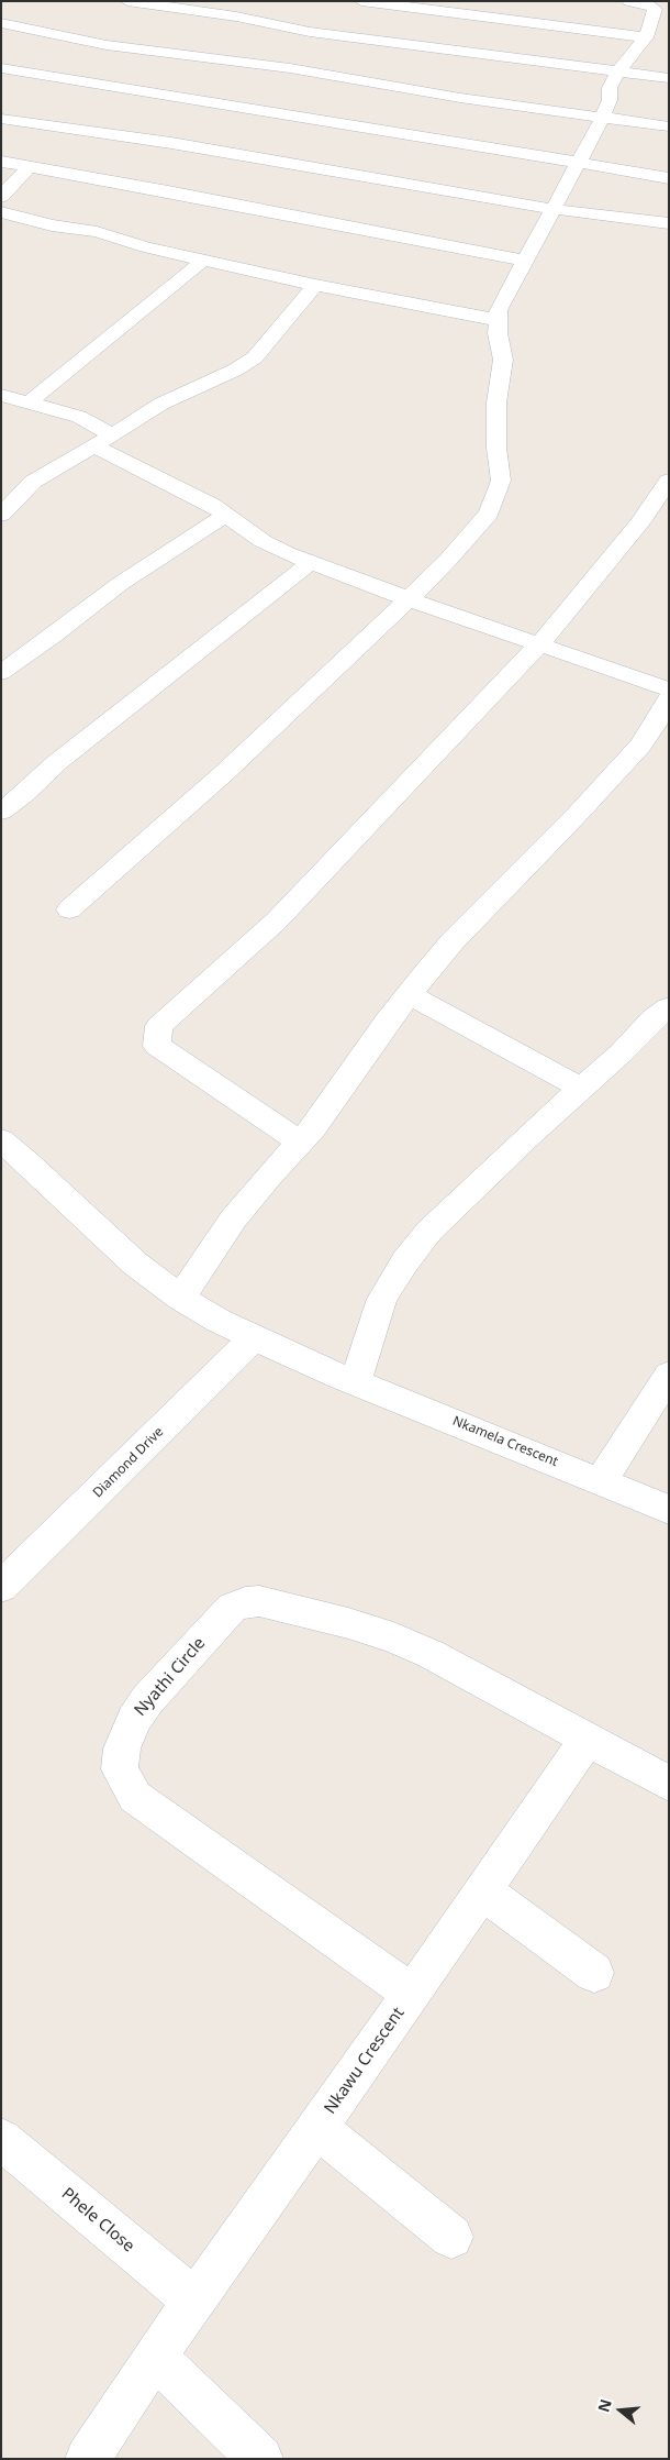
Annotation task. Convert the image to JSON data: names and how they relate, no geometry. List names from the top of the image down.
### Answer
{
  "streets": {
    "street": [
      "Nkamela Crescent",
      "Diamond Drive",
      "Nyathi Circle",
      "Nkawu Crescent",
      "Phele Close"
    ]
  },
  "crossings": [
    ["Nkamela Crescent", "Diamond Drive"],
    ["Nyathi Circle", "Nkawu Crescent"],
    ["Nkawu Crescent", "Phele Close"]
  ],
  "north": "left"
}
